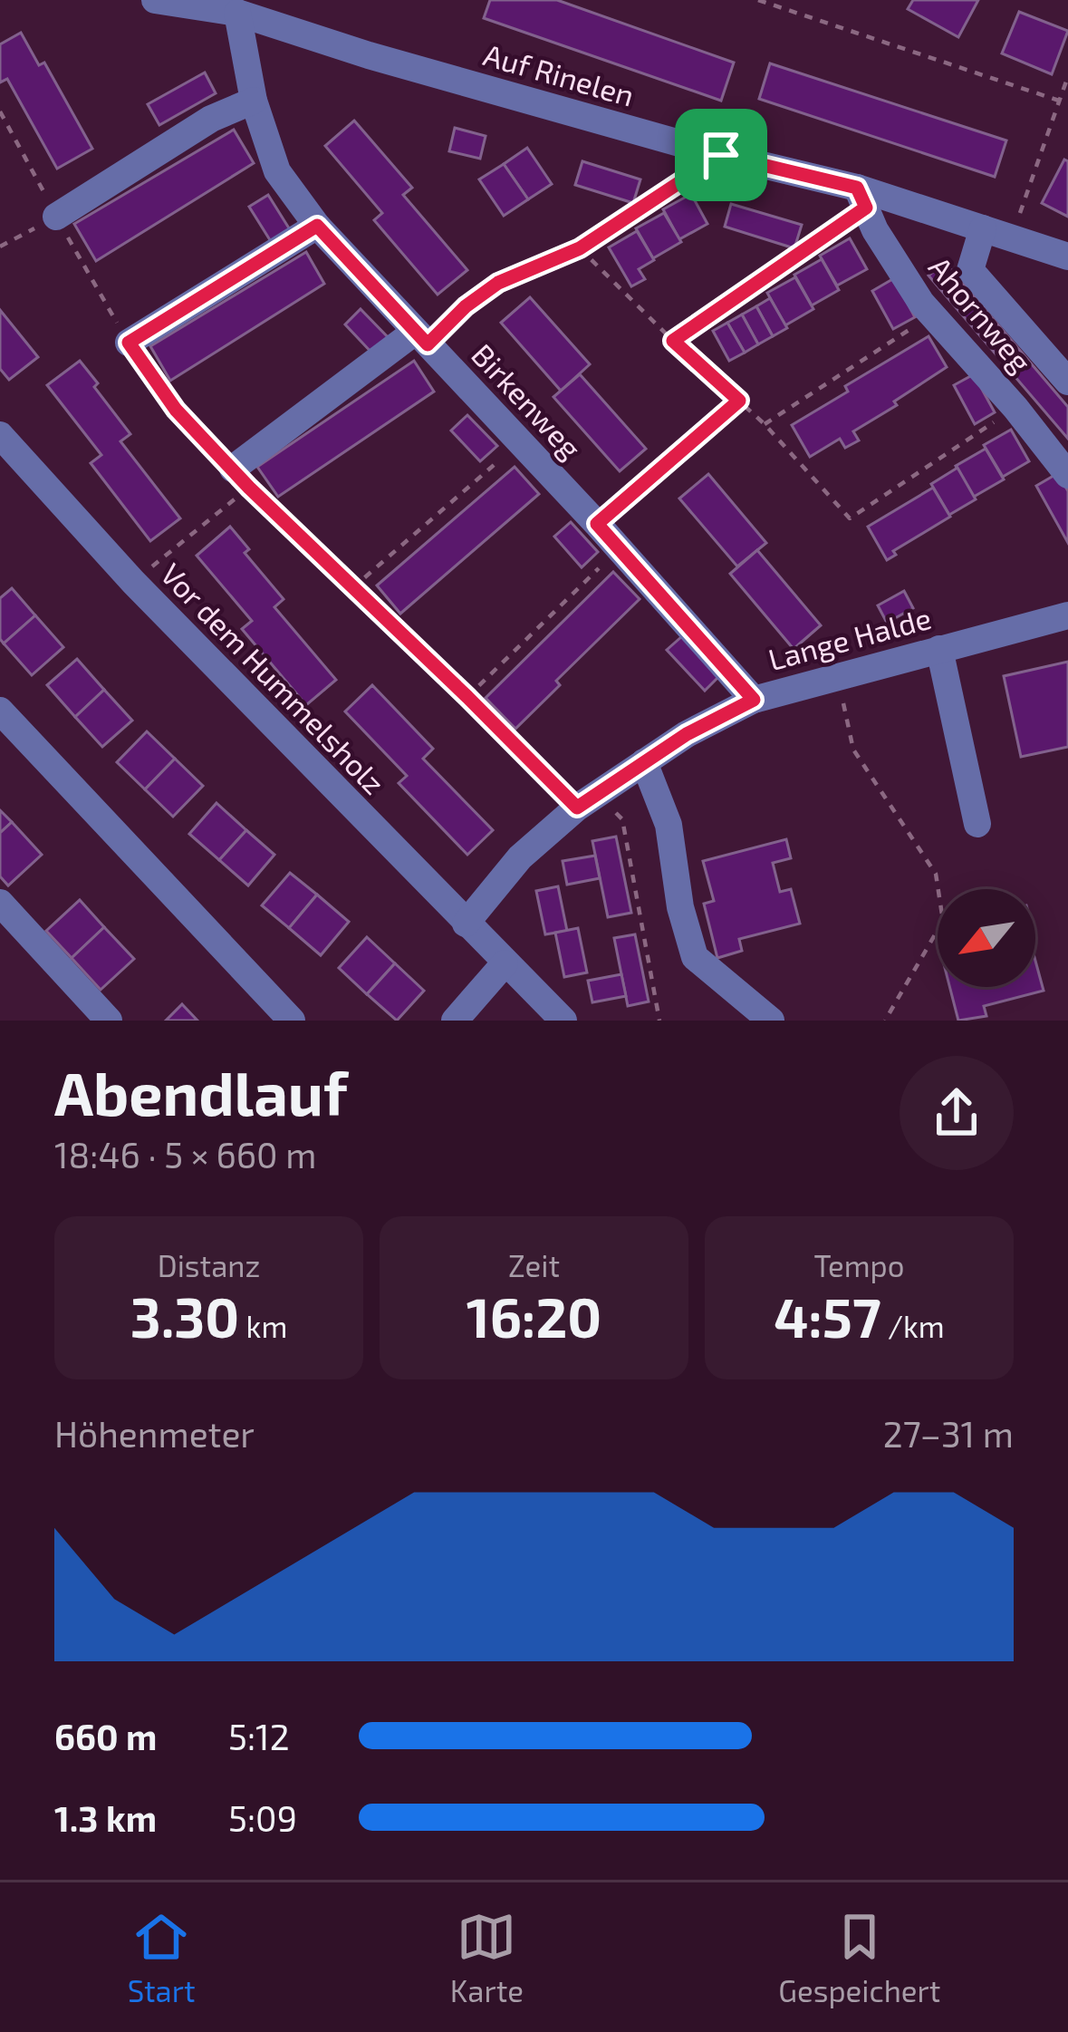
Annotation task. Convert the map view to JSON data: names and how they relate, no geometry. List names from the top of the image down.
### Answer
{
  "streets": {
    "street": [
      "Auf Rinelen",
      "Ahornweg",
      "Birkenweg",
      "Lange Halde",
      "Vor dem Hummelsholz"
    ]
  },
  "crossings": [
    ["Auf Rinelen", "Ahornweg"],
    ["Auf Rinelen", "Birkenweg"],
    ["Birkenweg", "Lange Halde"],
    ["Lange Halde", "Vor dem Hummelsholz"]
  ],
  "north": "bottom left",
  "page": {
    "heading": ["Abendlauf", "18:46 · 5 × 660 m"],
    "stats": [
      ["Distanz", "3.30 km"],
      ["Zeit", "16:20"],
      ["Tempo", "4:57 /km"]
    ],
    "chart": ["Höhenmeter", "27–31 m"],
    "list": [
      {
        "name": "660 m",
        "note": "5:12"
      },
      {
        "name": "1.3 km",
        "note": "5:09"
      }
    ],
    "tabs": ["Start", "Karte", "Gespeichert"]
  }
}
